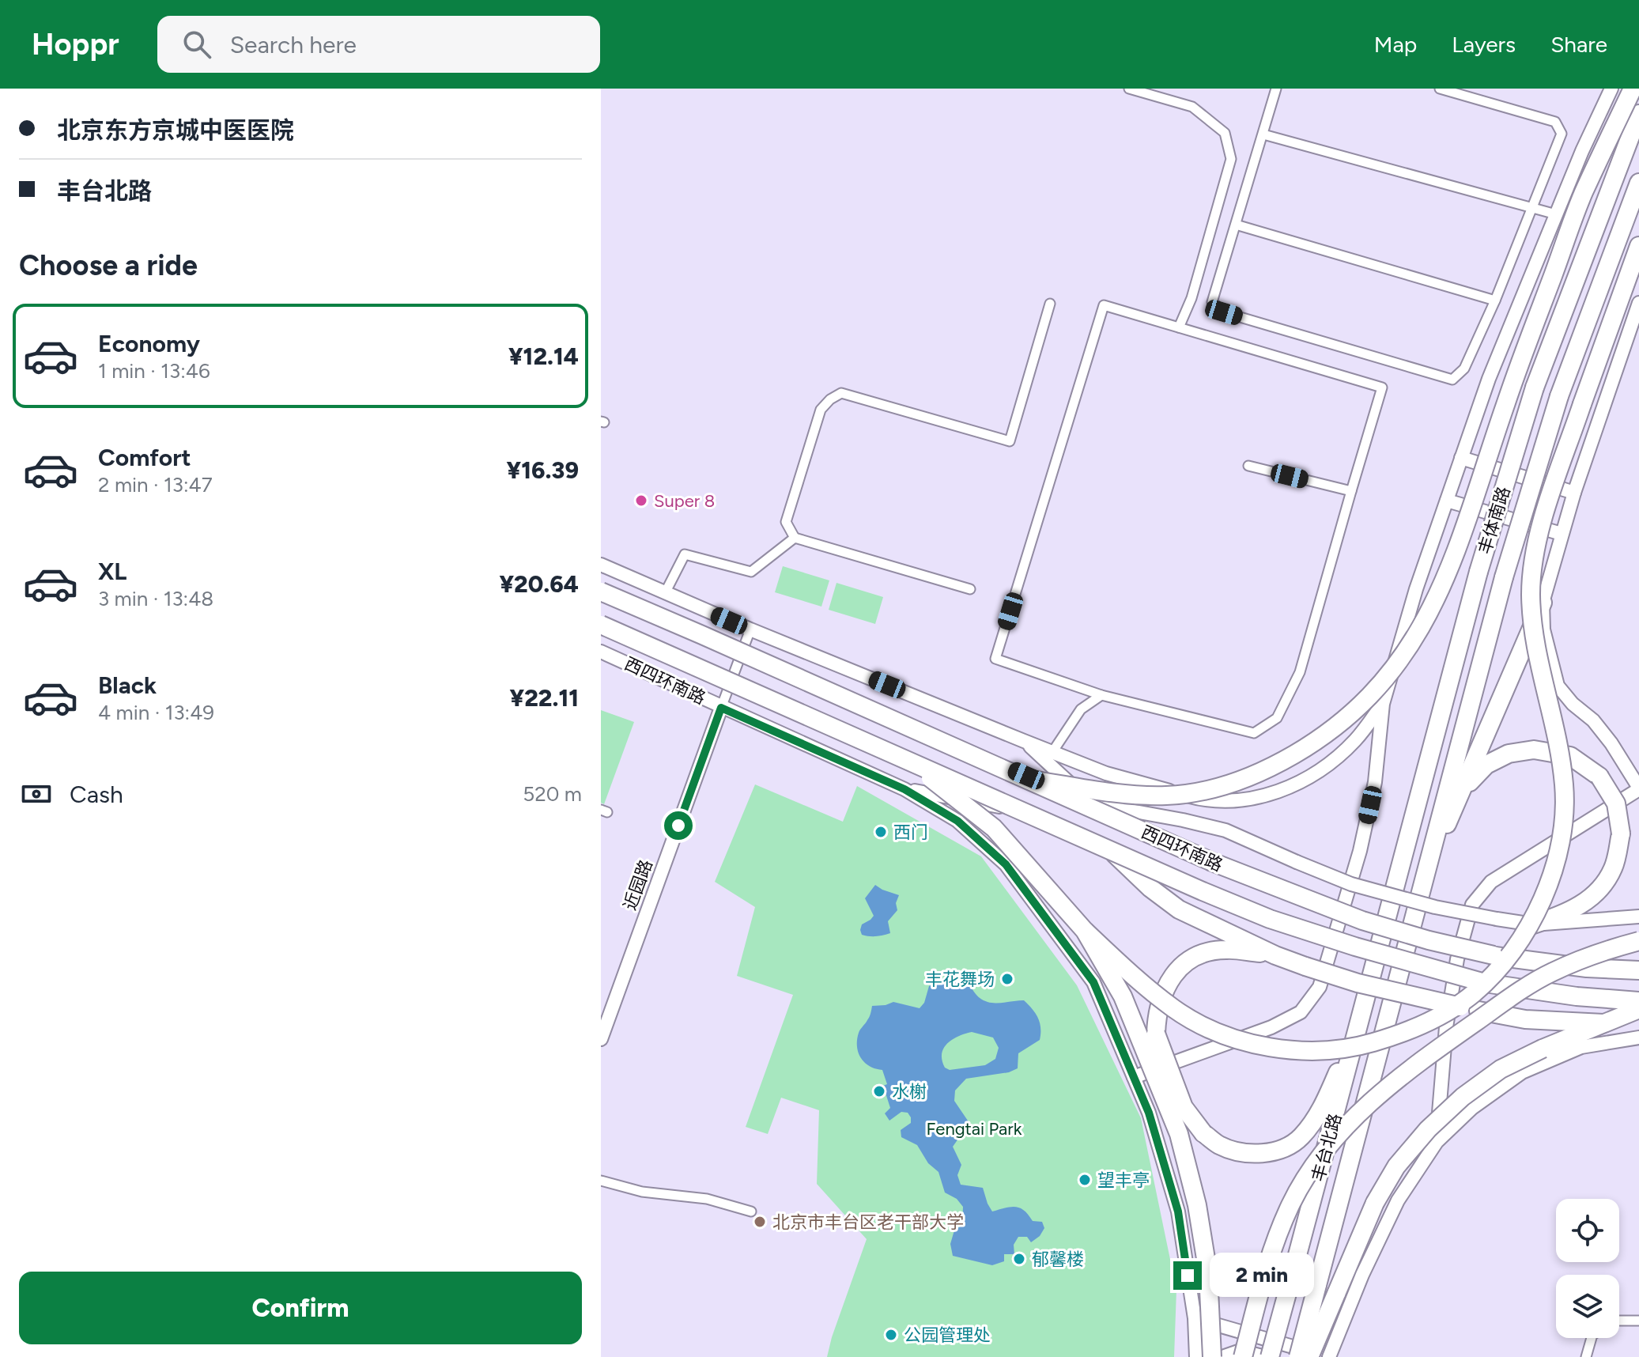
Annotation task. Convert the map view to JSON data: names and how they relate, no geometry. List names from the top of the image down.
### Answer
{
  "streets": {
    "highway": ["丰体南路", "西四环南路", "丰台北路"],
    "street": ["近园路"]
  },
  "crossings": [
    ["丰体南路", "丰台北路"],
    ["西四环南路", "近园路"]
  ],
  "parks": ["Fengtai Park"],
  "places": [
    "Super 8",
    "西门",
    "丰花舞场",
    "水榭",
    "望丰亭",
    "北京市丰台区老干部大学",
    "郁馨楼",
    "公园管理处"
  ],
  "page": {
    "header": "Hoppr",
    "search": "Search here",
    "nav": ["Map", "Layers", "Share"],
    "banner": ["北京东方京城中医医院", "丰台北路"],
    "heading": "Choose a ride",
    "list": [
      {
        "name": "Economy",
        "note": "1 min · 13:46",
        "value": "¥12.14"
      },
      {
        "name": "Comfort",
        "note": "2 min · 13:47",
        "value": "¥16.39"
      },
      {
        "name": "XL",
        "note": "3 min · 13:48",
        "value": "¥20.64"
      },
      {
        "name": "Black",
        "note": "4 min · 13:49",
        "value": "¥22.11"
      }
    ],
    "pay": ["Cash", "520 m"],
    "bubble": "2 min",
    "buttons": "Confirm"
  }
}
